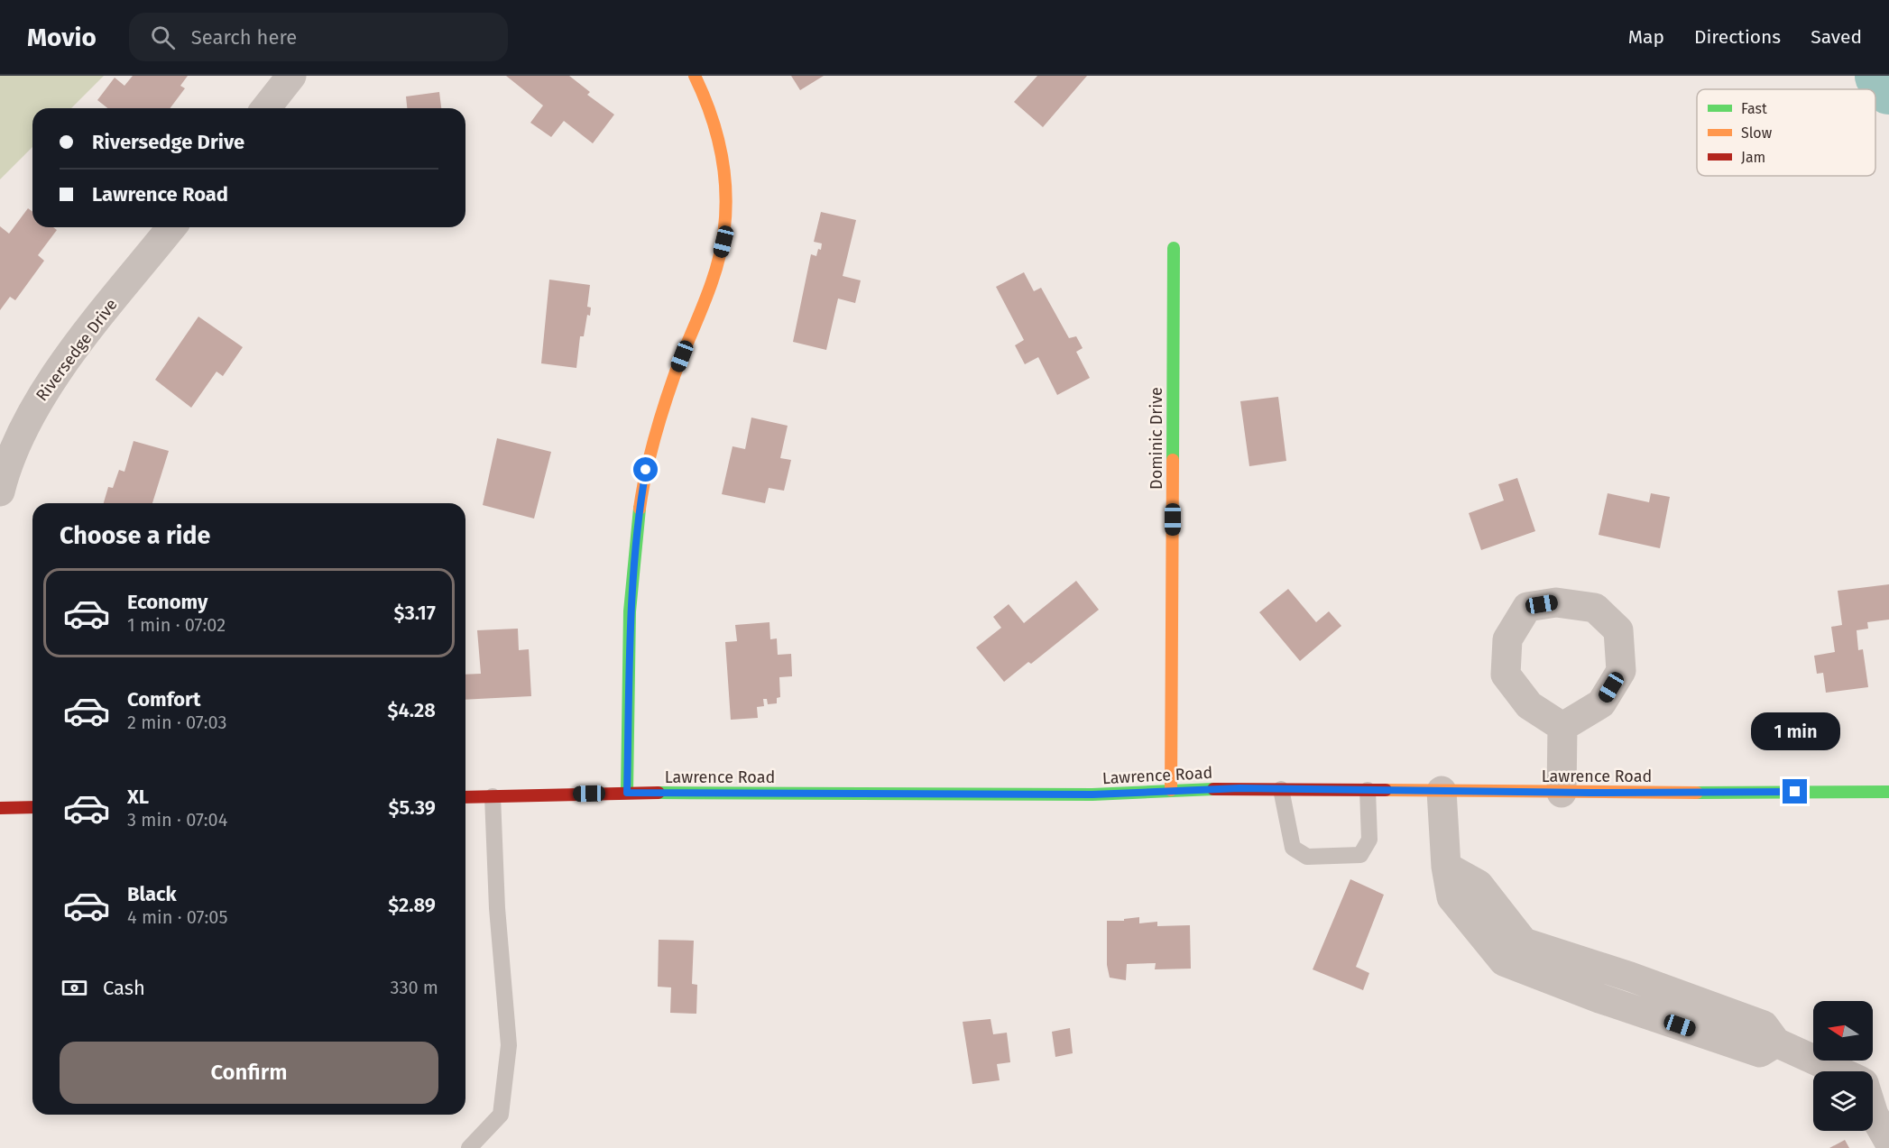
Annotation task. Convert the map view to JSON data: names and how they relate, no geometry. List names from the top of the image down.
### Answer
{
  "streets": {
    "street": ["Riversedge Drive", "Dominic Drive", "Lawrence Road"]
  },
  "crossings": [
    ["Dominic Drive", "Lawrence Road"]
  ],
  "legend": ["Fast", "Slow", "Jam"],
  "north": "left",
  "page": {
    "header": "Movio",
    "search": "Search here",
    "nav": ["Map", "Directions", "Saved"],
    "banner": ["Riversedge Drive", "Lawrence Road"],
    "heading": "Choose a ride",
    "list": [
      {
        "name": "Economy",
        "note": "1 min · 07:02",
        "value": "$3.17"
      },
      {
        "name": "Comfort",
        "note": "2 min · 07:03",
        "value": "$4.28"
      },
      {
        "name": "XL",
        "note": "3 min · 07:04",
        "value": "$5.39"
      },
      {
        "name": "Black",
        "note": "4 min · 07:05",
        "value": "$2.89"
      }
    ],
    "bubble": "1 min",
    "pay": ["Cash", "330 m"],
    "buttons": "Confirm"
  }
}
